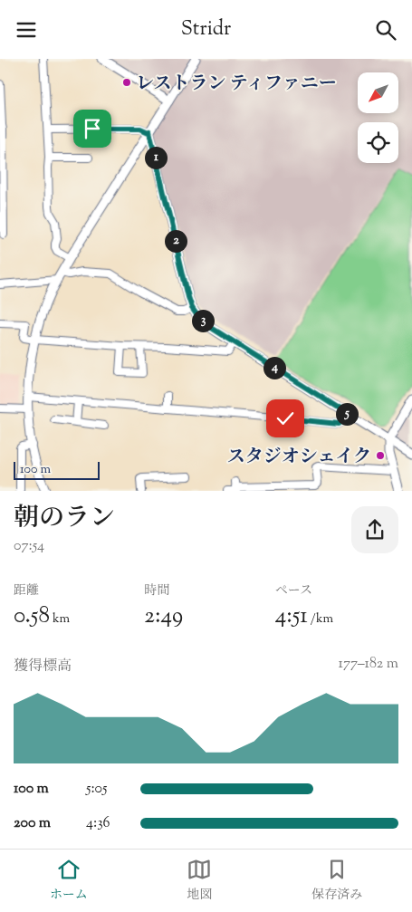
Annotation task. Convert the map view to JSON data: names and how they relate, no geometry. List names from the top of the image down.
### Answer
{
  "places": ["レストラン ティファニー", "スタジオシェイク"],
  "scale_bar": "100 m",
  "north": "bottom left",
  "page": {
    "header": "Stridr",
    "pins": [
      "1",
      "2",
      "3",
      "4",
      "5"
    ],
    "scale": "100 m",
    "heading": ["朝のラン", "07:54"],
    "stats": [
      ["距離", "0.58 km"],
      ["時間", "2:49"],
      ["ペース", "4:51 /km"]
    ],
    "chart": ["獲得標高", "177–182 m"],
    "list": [
      {
        "name": "100 m",
        "note": "5:05"
      },
      {
        "name": "200 m",
        "note": "4:36"
      }
    ],
    "tabs": ["ホーム", "地図", "保存済み"]
  }
}
